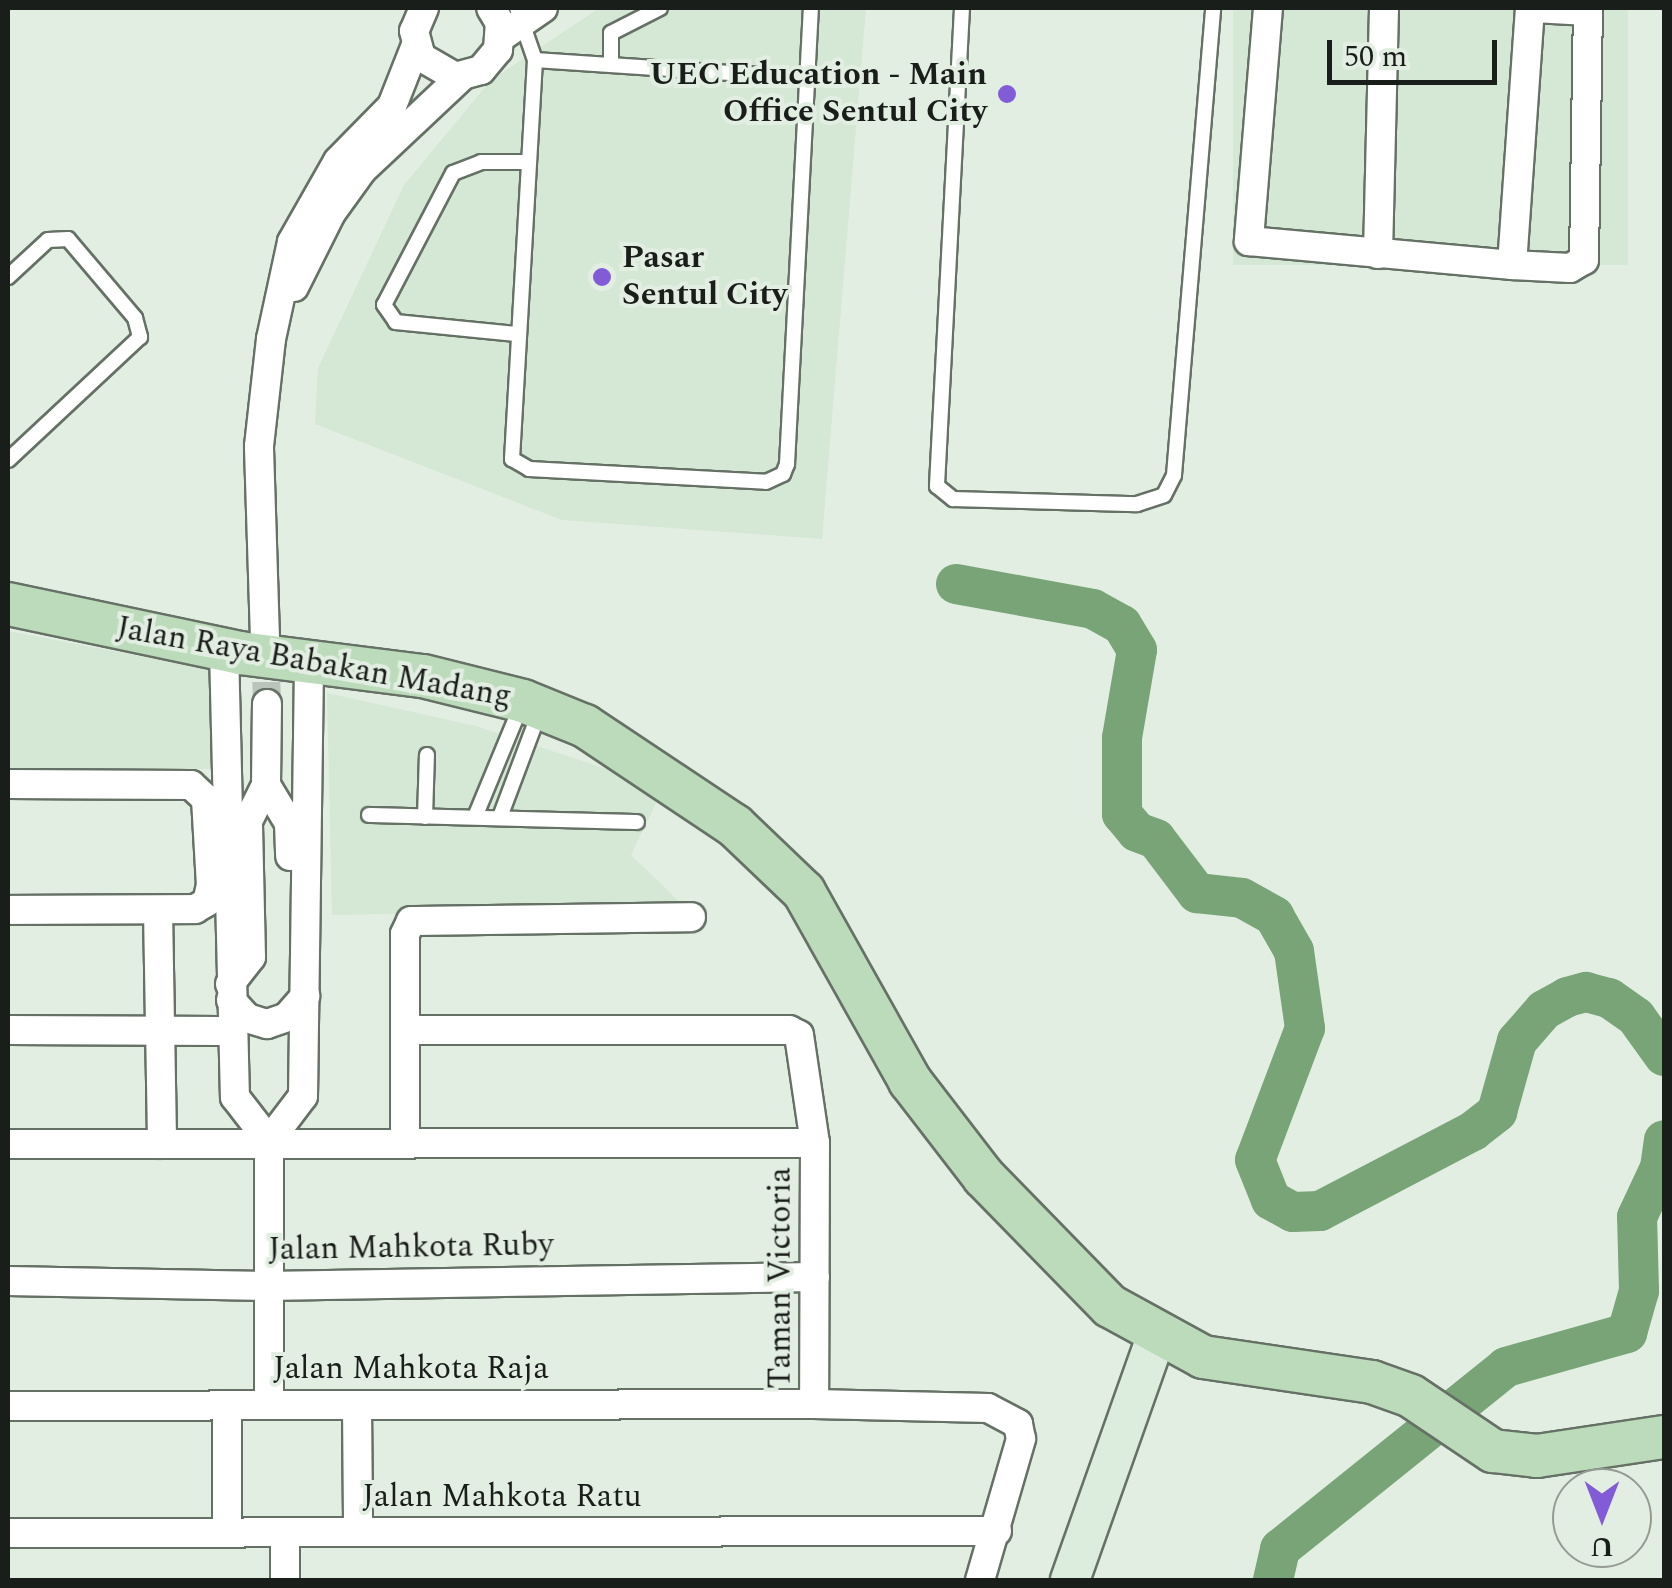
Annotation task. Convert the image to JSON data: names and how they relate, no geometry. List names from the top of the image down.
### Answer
{
  "streets": {
    "main road": ["Jalan Raya Babakan Madang"],
    "street": [
      "Jalan Mahkota Ruby",
      "Taman Victoria",
      "Jalan Mahkota Raja",
      "Jalan Mahkota Ratu"
    ]
  },
  "crossings": [
    ["Jalan Mahkota Ruby", "Taman Victoria"],
    ["Taman Victoria", "Jalan Mahkota Raja"],
    ["Taman Victoria", "Jalan Mahkota Ratu"]
  ],
  "places": ["UEC Education - Main Office Sentul City", "Pasar Sentul City"],
  "scale_bar": "50 m",
  "north": "bottom"
}
